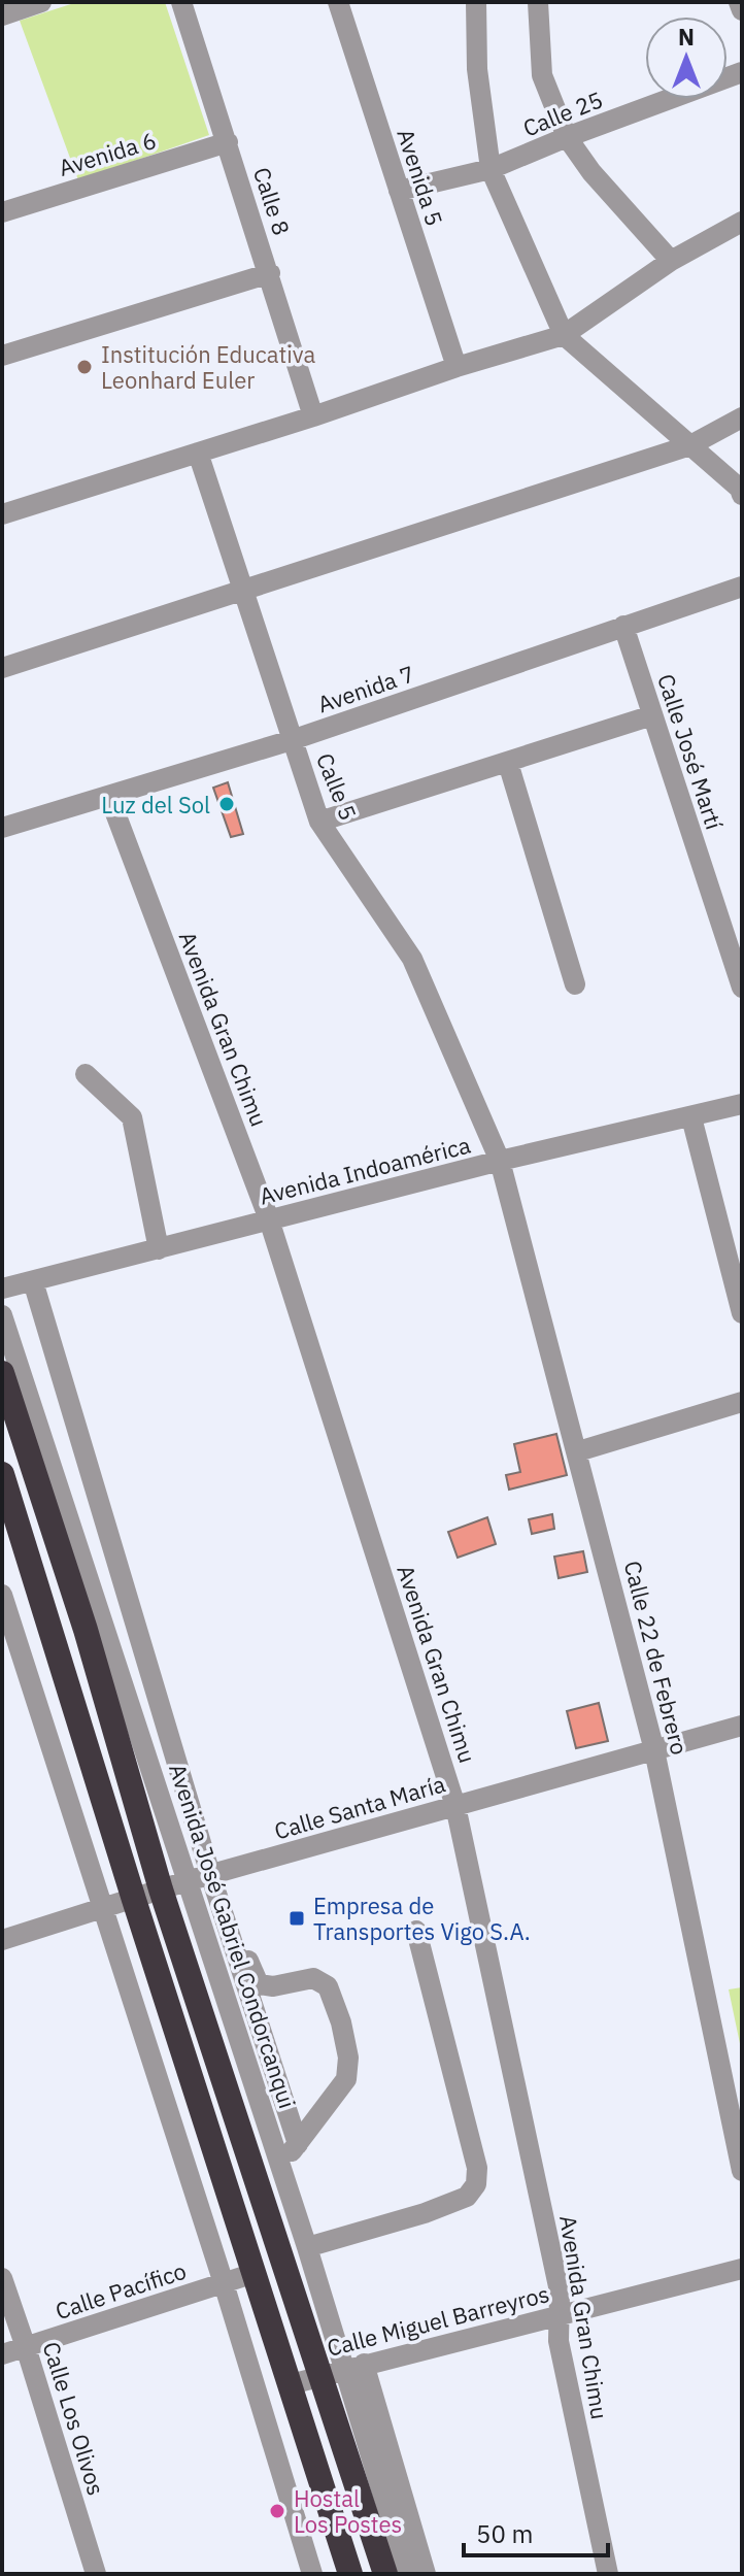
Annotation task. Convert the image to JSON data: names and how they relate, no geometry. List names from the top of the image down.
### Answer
{
  "streets": {
    "highway": ["Avenida José Gabriel Condorcanqui"],
    "street": [
      "Calle 25",
      "Avenida 6",
      "Avenida 5",
      "Calle 8",
      "Avenida 7",
      "Calle José Martí",
      "Calle 5",
      "Avenida Gran Chimu",
      "Avenida Indoamérica",
      "Calle 22 de Febrero",
      "Calle Santa María",
      "Calle Pacífico",
      "Calle Miguel Barreyros",
      "Calle Los Olivos"
    ]
  },
  "crossings": [
    ["Calle 25", "Avenida 5"],
    ["Avenida 6", "Calle 8"],
    ["Avenida 7", "Calle José Martí"],
    ["Avenida 7", "Calle 5"],
    ["Avenida 7", "Avenida Gran Chimu"],
    ["Calle 5", "Avenida Indoamérica"],
    ["Calle 5", "Calle 22 de Febrero"],
    ["Avenida Gran Chimu", "Avenida Indoamérica"],
    ["Avenida Gran Chimu", "Calle Santa María"],
    ["Avenida Gran Chimu", "Calle Miguel Barreyros"],
    ["Avenida Indoamérica", "Calle 22 de Febrero"],
    ["Calle 22 de Febrero", "Calle Santa María"],
    ["Calle Santa María", "Avenida José Gabriel Condorcanqui"],
    ["Avenida José Gabriel Condorcanqui", "Calle Miguel Barreyros"],
    ["Calle Pacífico", "Calle Los Olivos"]
  ],
  "places": {
    "other": ["Institución Educativa Leonhard Euler", "Luz del Sol", "Hostal Los Postes"],
    "transit": ["Empresa de Transportes Vigo S.A."]
  },
  "scale_bar": "50 m",
  "north": "top"
}
